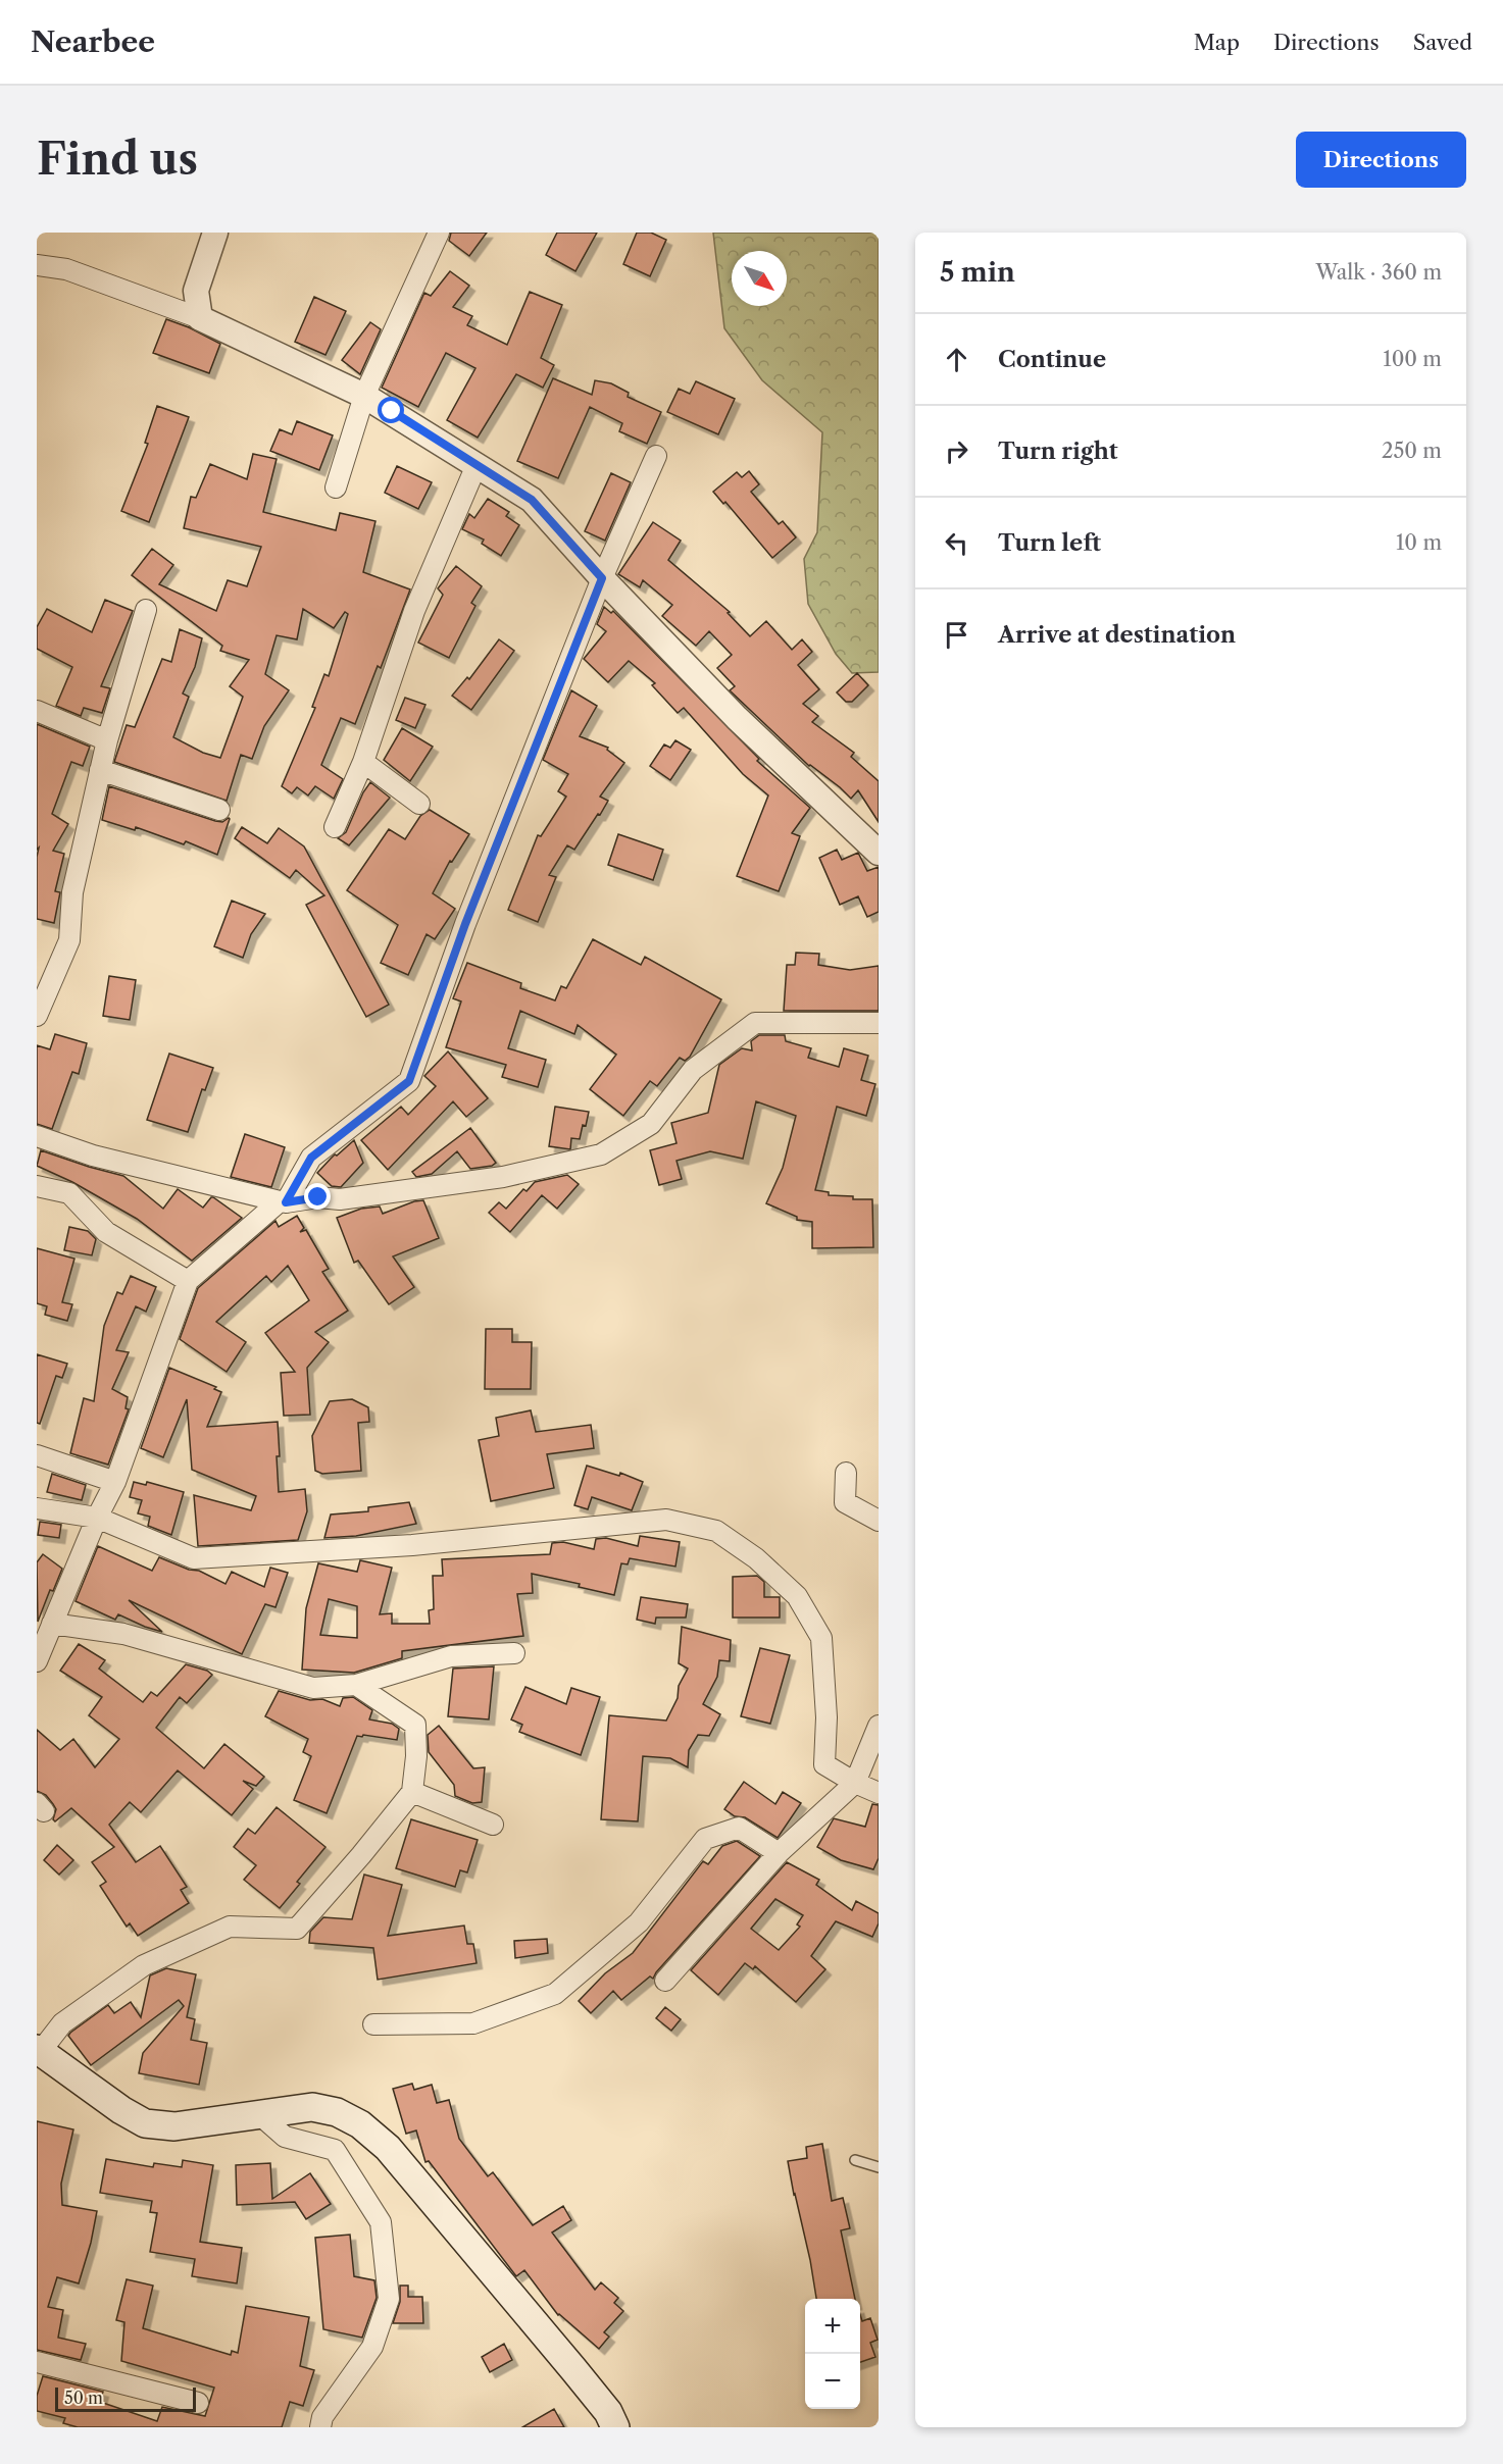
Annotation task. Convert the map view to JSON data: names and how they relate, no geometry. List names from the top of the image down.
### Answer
{
  "scale_bar": "50 m",
  "north": "bottom right",
  "page": {
    "header": "Nearbee",
    "nav": ["Map", "Directions", "Saved"],
    "buttons": "Directions",
    "title": "Find us",
    "heading": ["5 min", "Walk · 360 m"],
    "list": [
      ["Continue", "100 m"],
      ["Turn right", "250 m"],
      ["Turn left", "10 m"],
      "Arrive at destination"
    ],
    "map_buttons": ["+", "−"],
    "scale": "50 m"
  }
}
